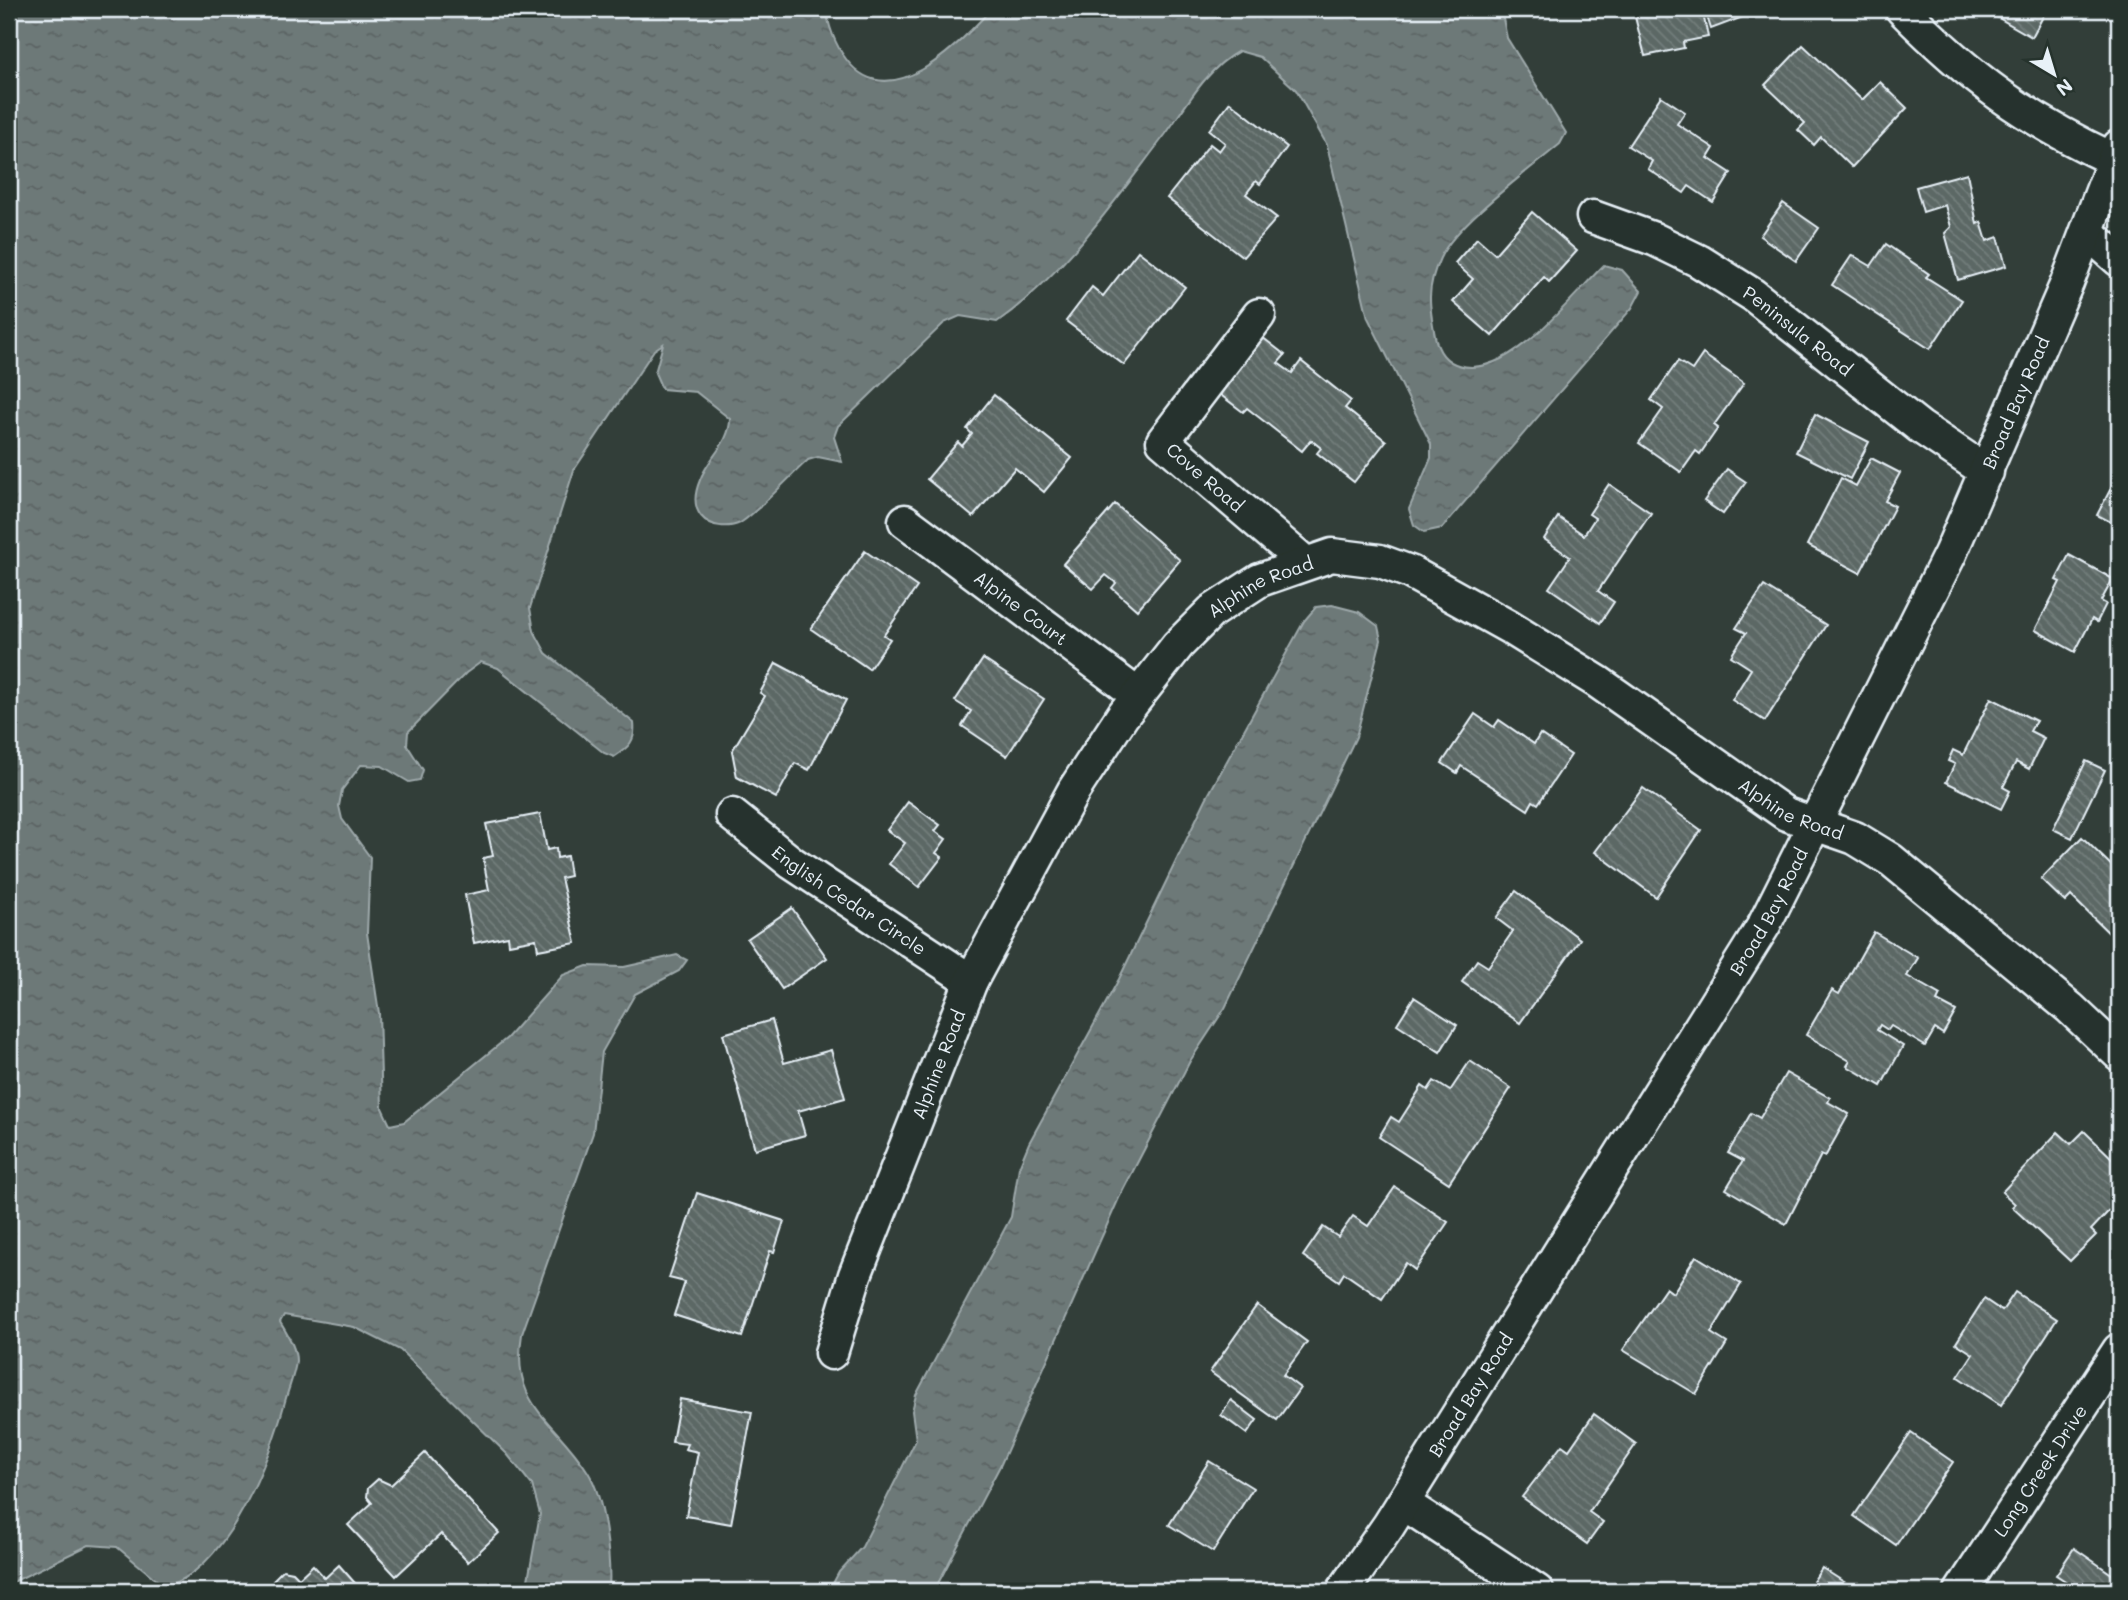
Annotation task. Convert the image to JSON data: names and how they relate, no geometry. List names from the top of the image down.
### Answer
{
  "streets": {
    "street": [
      "Peninsula Road",
      "Broad Bay Road",
      "Cove Road",
      "Alphine Road",
      "Alpine Court",
      "English Cedar Circle",
      "Long Creek Drive"
    ]
  },
  "crossings": [
    ["Peninsula Road", "Broad Bay Road"],
    ["Broad Bay Road", "Alphine Road"],
    ["Cove Road", "Alphine Road"],
    ["Alphine Road", "Alpine Court"],
    ["Alphine Road", "English Cedar Circle"]
  ],
  "north": "bottom right"
}
